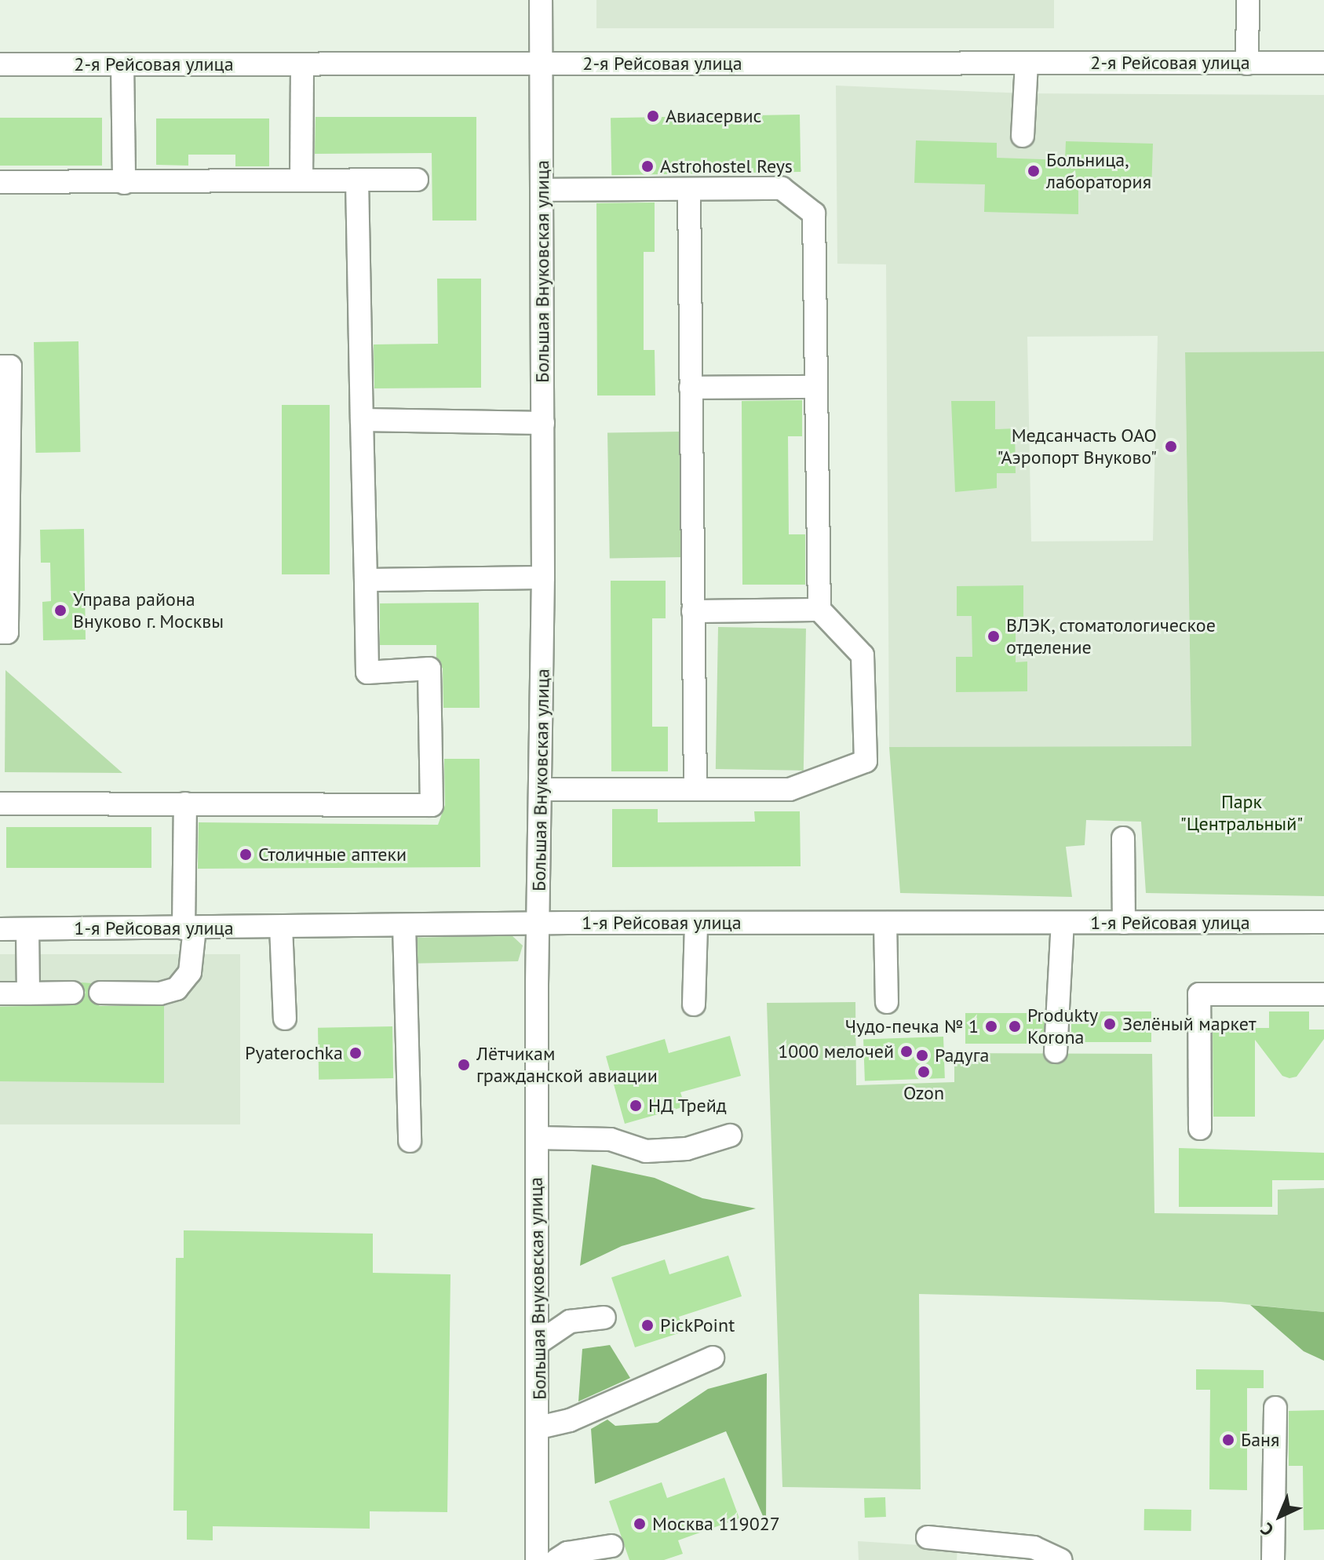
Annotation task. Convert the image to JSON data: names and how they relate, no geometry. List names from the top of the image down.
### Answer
{
  "streets": {
    "street": ["2-я Рейсовая улица", "Большая Внуковская улица", "1-я Рейсовая улица"]
  },
  "crossings": [
    ["2-я Рейсовая улица", "Большая Внуковская улица"],
    ["Большая Внуковская улица", "1-я Рейсовая улица"]
  ],
  "parks": ["Парк \"Центральный\""],
  "places": [
    "Авиасервис",
    "Astrohostel Reys",
    "Больница, лаборатория",
    "Медсанчасть ОАО \"Аэропорт Внуково\"",
    "Управа района Внуково г. Москвы",
    "ВЛЭК, стоматологическое отделение",
    "Столичные аптеки",
    "Зелёный маркет",
    "Чудо-печка № 1",
    "Produkty Korona",
    "1000 мелочей",
    "Pyaterochka",
    "Радуга",
    "Лётчикам гражданской авиации",
    "Ozon",
    "НД Трейд",
    "PickPoint",
    "Баня",
    "Москва 119027"
  ],
  "north": "bottom left"
}
